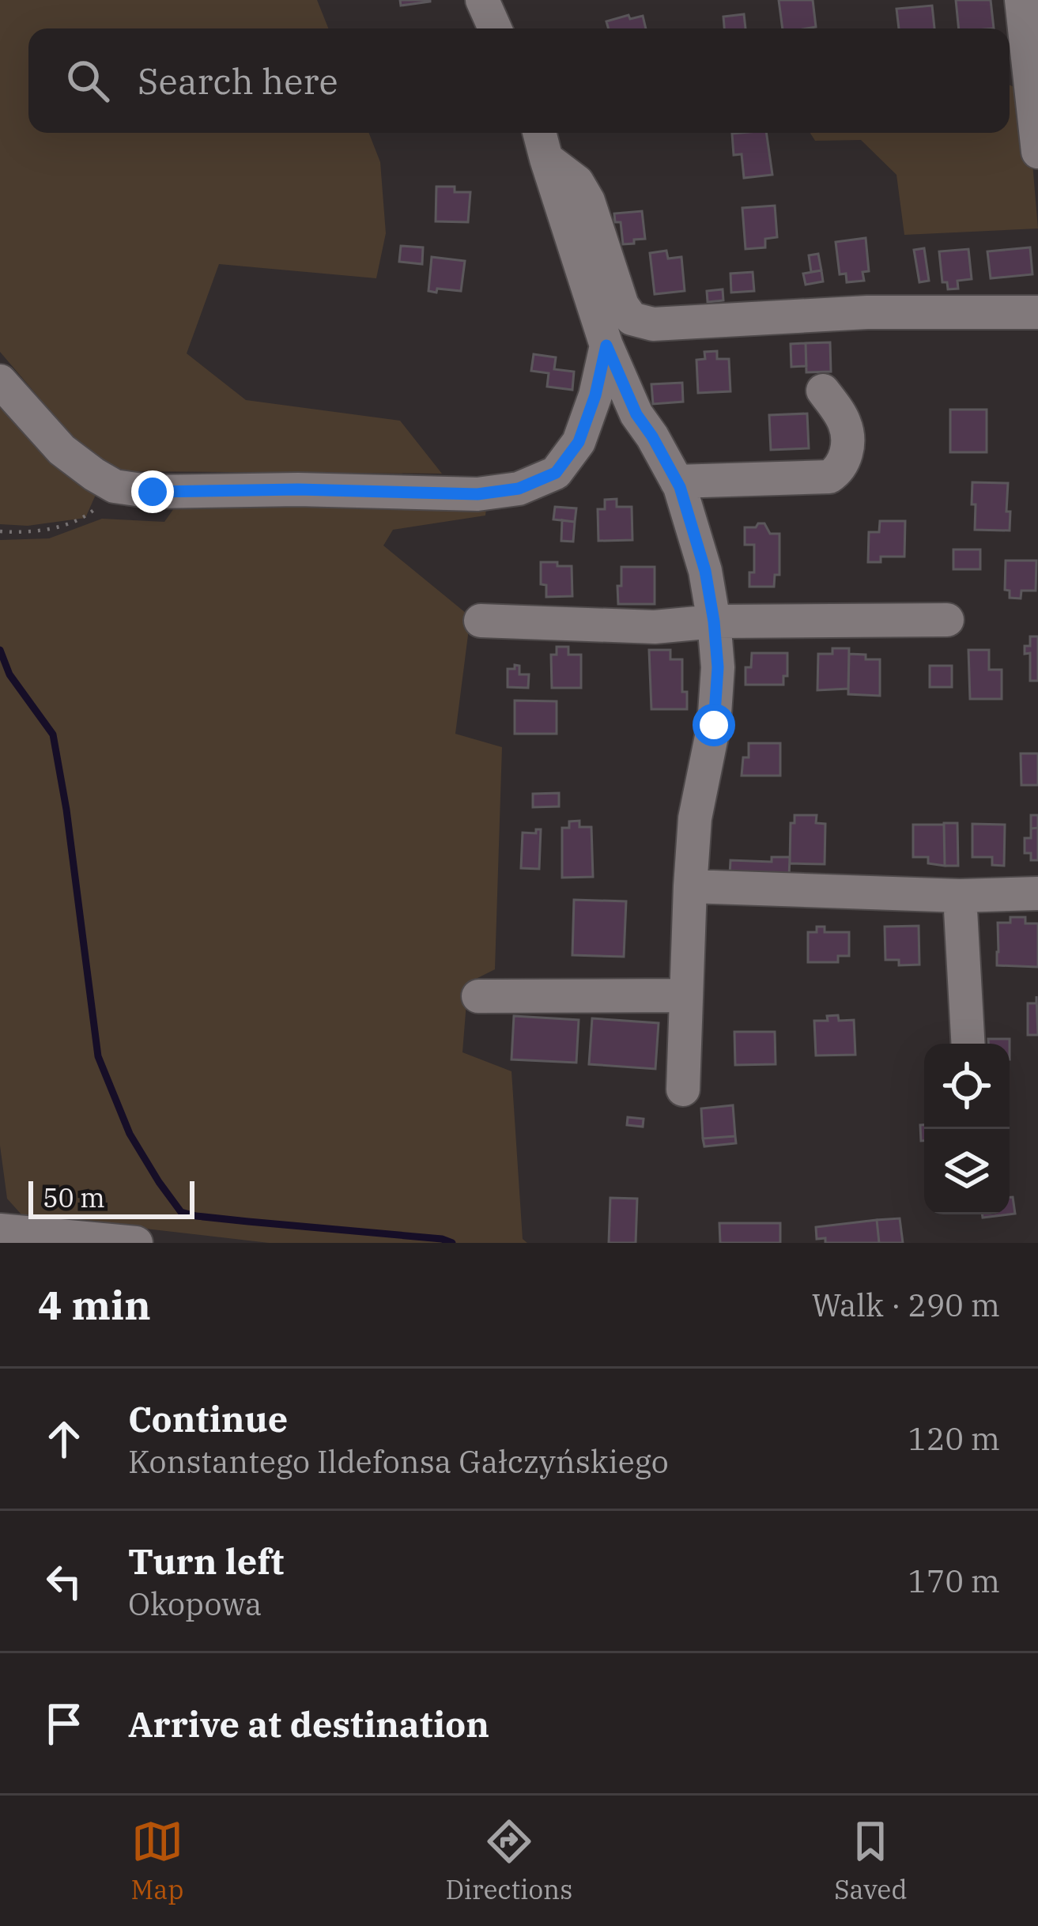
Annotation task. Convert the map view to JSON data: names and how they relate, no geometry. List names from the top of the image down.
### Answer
{
  "scale_bar": "50 m",
  "page": {
    "search": "Search here",
    "scale": "50 m",
    "heading": ["4 min", "Walk · 290 m"],
    "list": [
      ["Continue", "Konstantego Ildefonsa Gałczyńskiego", "120 m"],
      ["Turn left", "Okopowa", "170 m"],
      "Arrive at destination"
    ],
    "nav": ["Map", "Directions", "Saved"]
  }
}
